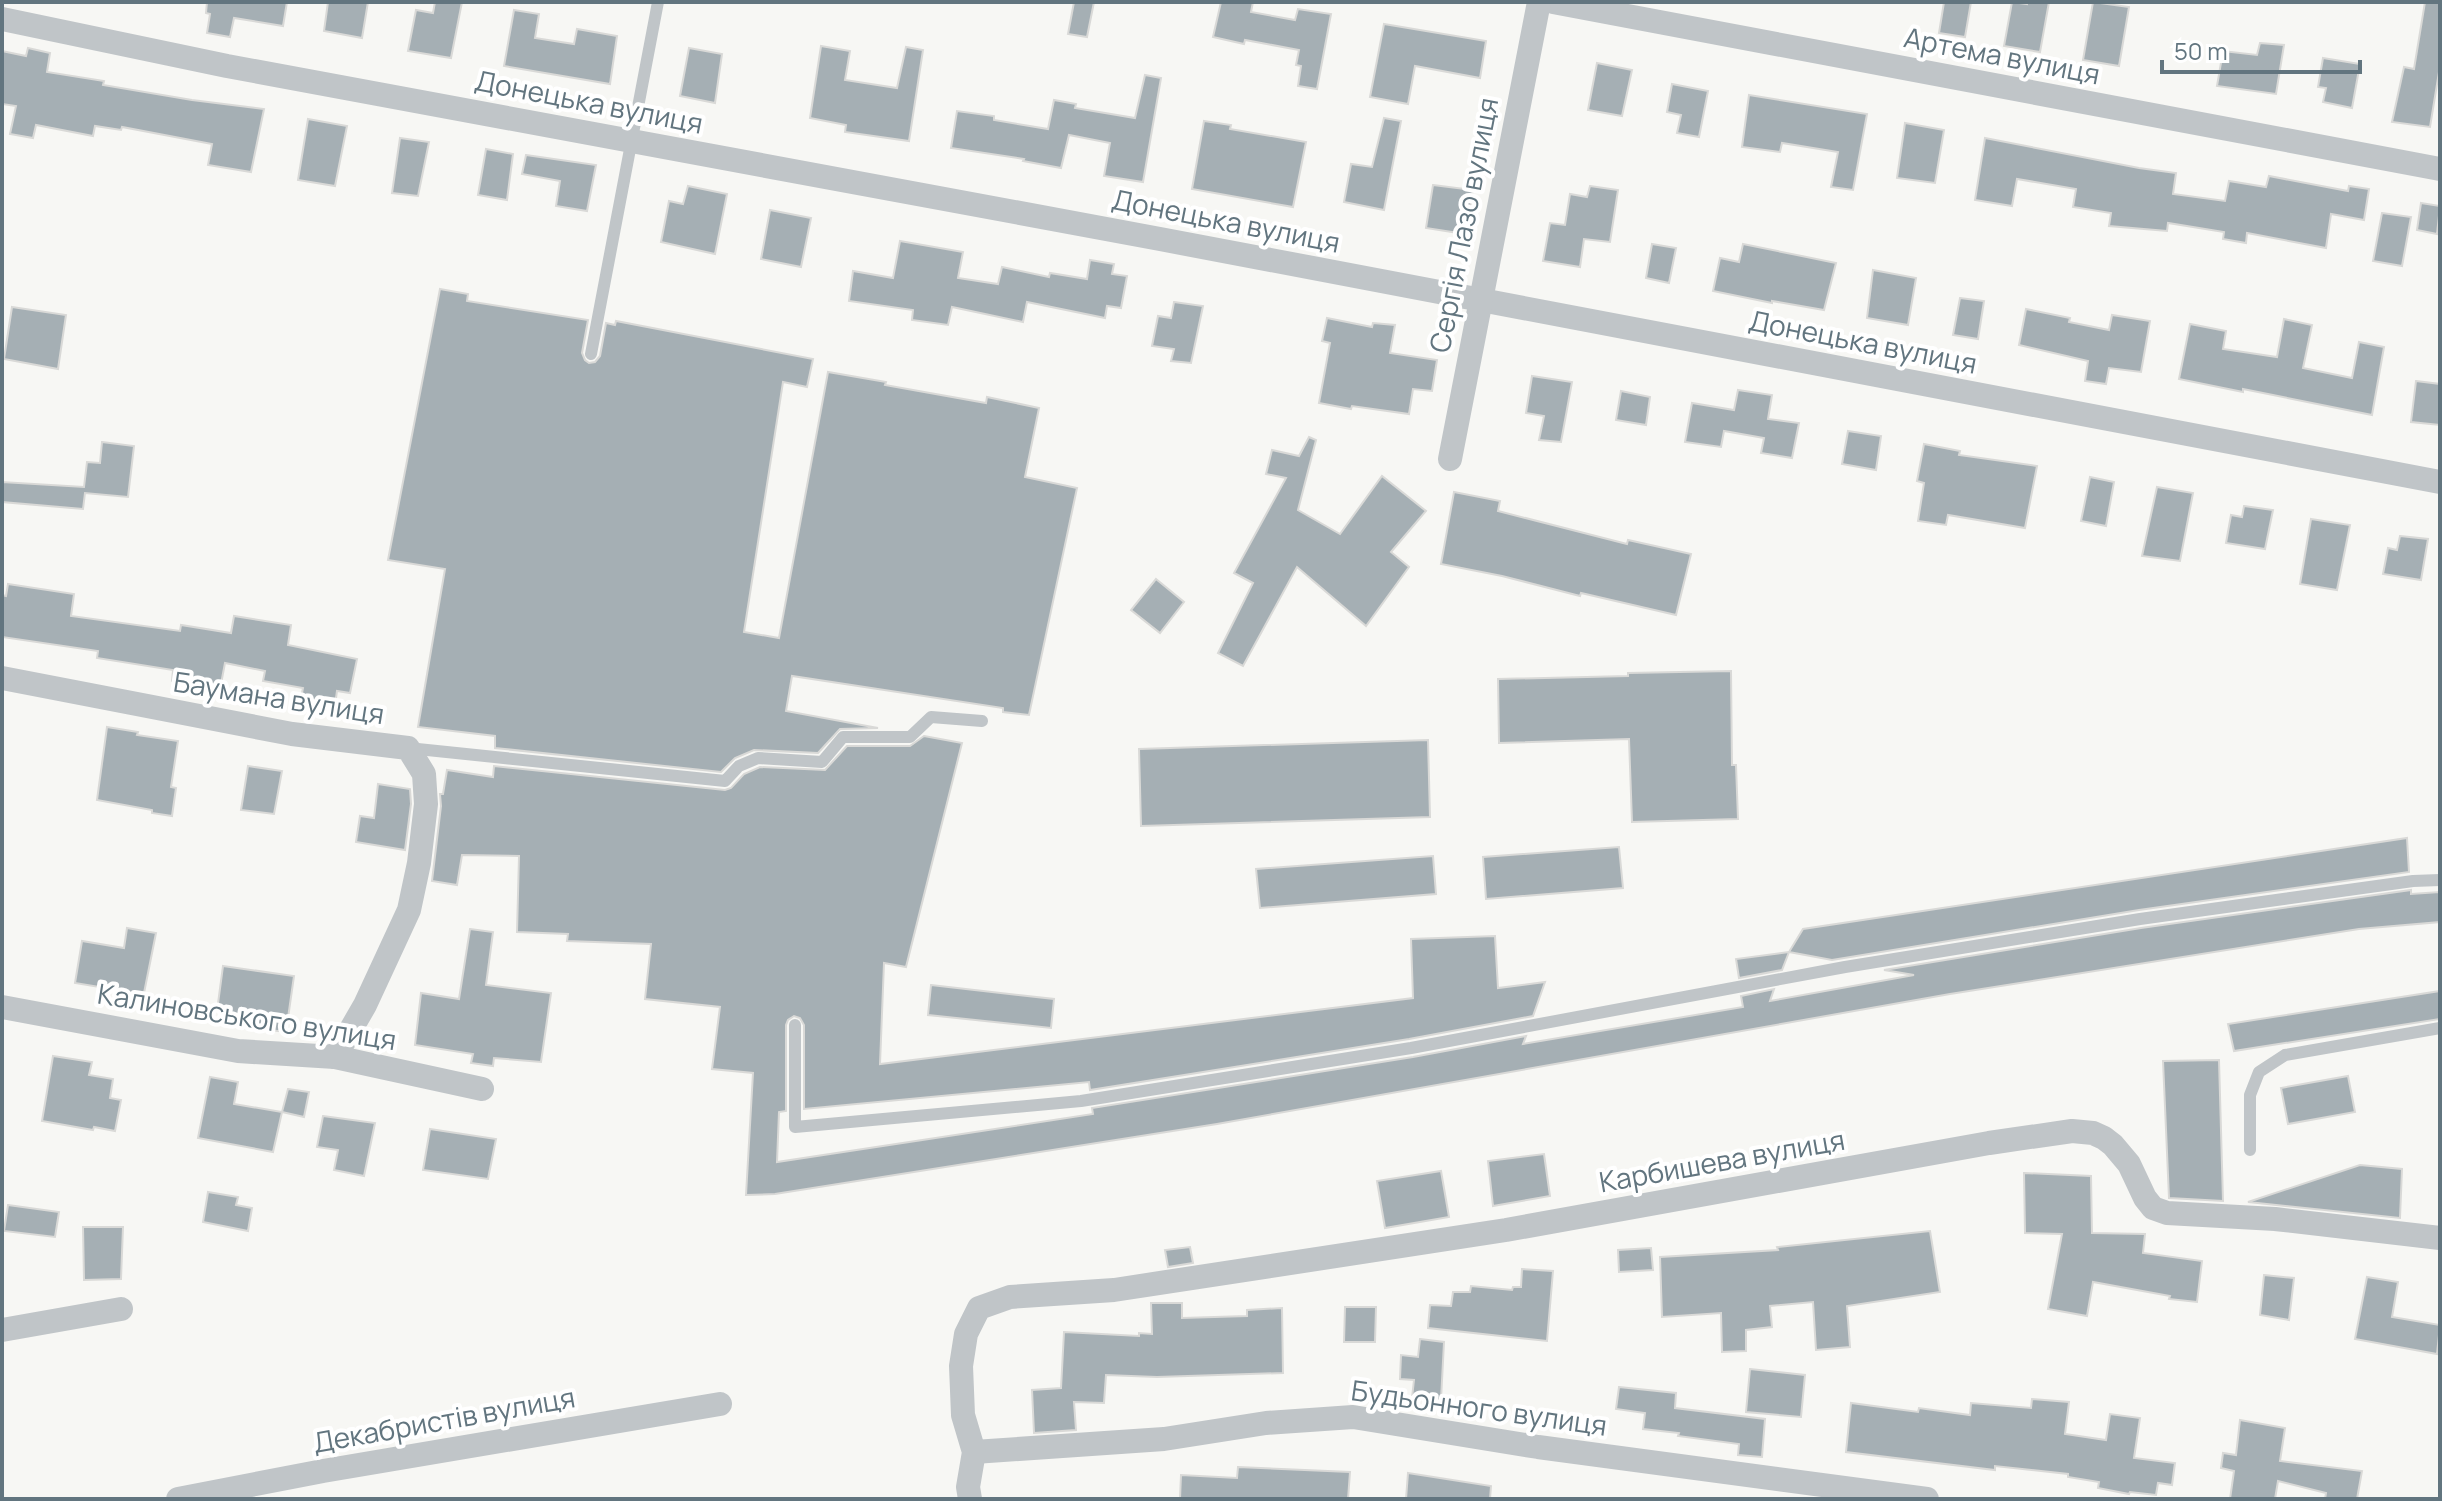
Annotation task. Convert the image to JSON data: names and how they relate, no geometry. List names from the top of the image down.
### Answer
{
  "streets": {
    "street": [
      "Артема вулиця",
      "Донецька вулиця",
      "Сергія Лазо вулиця",
      "Баумана вулиця",
      "Калиновського вулиця",
      "Карбишева вулиця",
      "Будьонного вулиця",
      "Декабристів вулиця"
    ]
  },
  "crossings": [
    ["Донецька вулиця", "Сергія Лазо вулиця"],
    ["Баумана вулиця", "Калиновського вулиця"],
    ["Карбишева вулиця", "Будьонного вулиця"]
  ],
  "scale_bar": "50 m"
}
